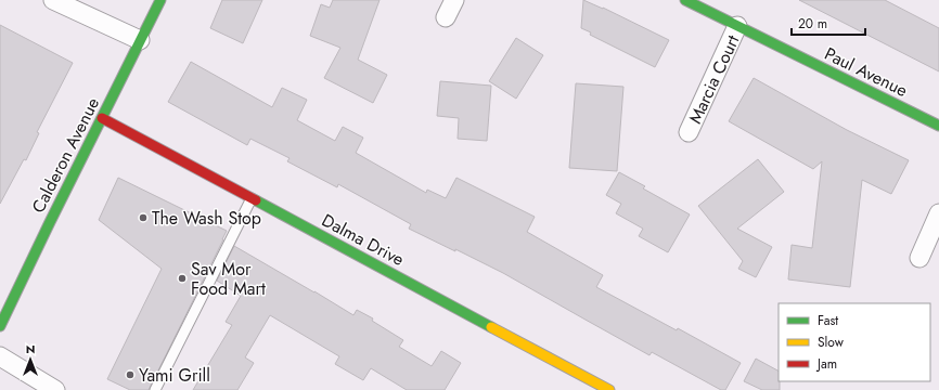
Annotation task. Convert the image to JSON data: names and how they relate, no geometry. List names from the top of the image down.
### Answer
{
  "streets": {
    "street": [
      "Paul Avenue",
      "Marcia Court",
      "Calderon Avenue",
      "Dalma Drive"
    ]
  },
  "crossings": [
    ["Paul Avenue", "Marcia Court"],
    ["Calderon Avenue", "Dalma Drive"]
  ],
  "places": ["The Wash Stop", "Sav Mor Food Mart", "Yami Grill"],
  "legend": ["Fast", "Slow", "Jam"],
  "scale_bar": "20 m",
  "north": "top"
}
